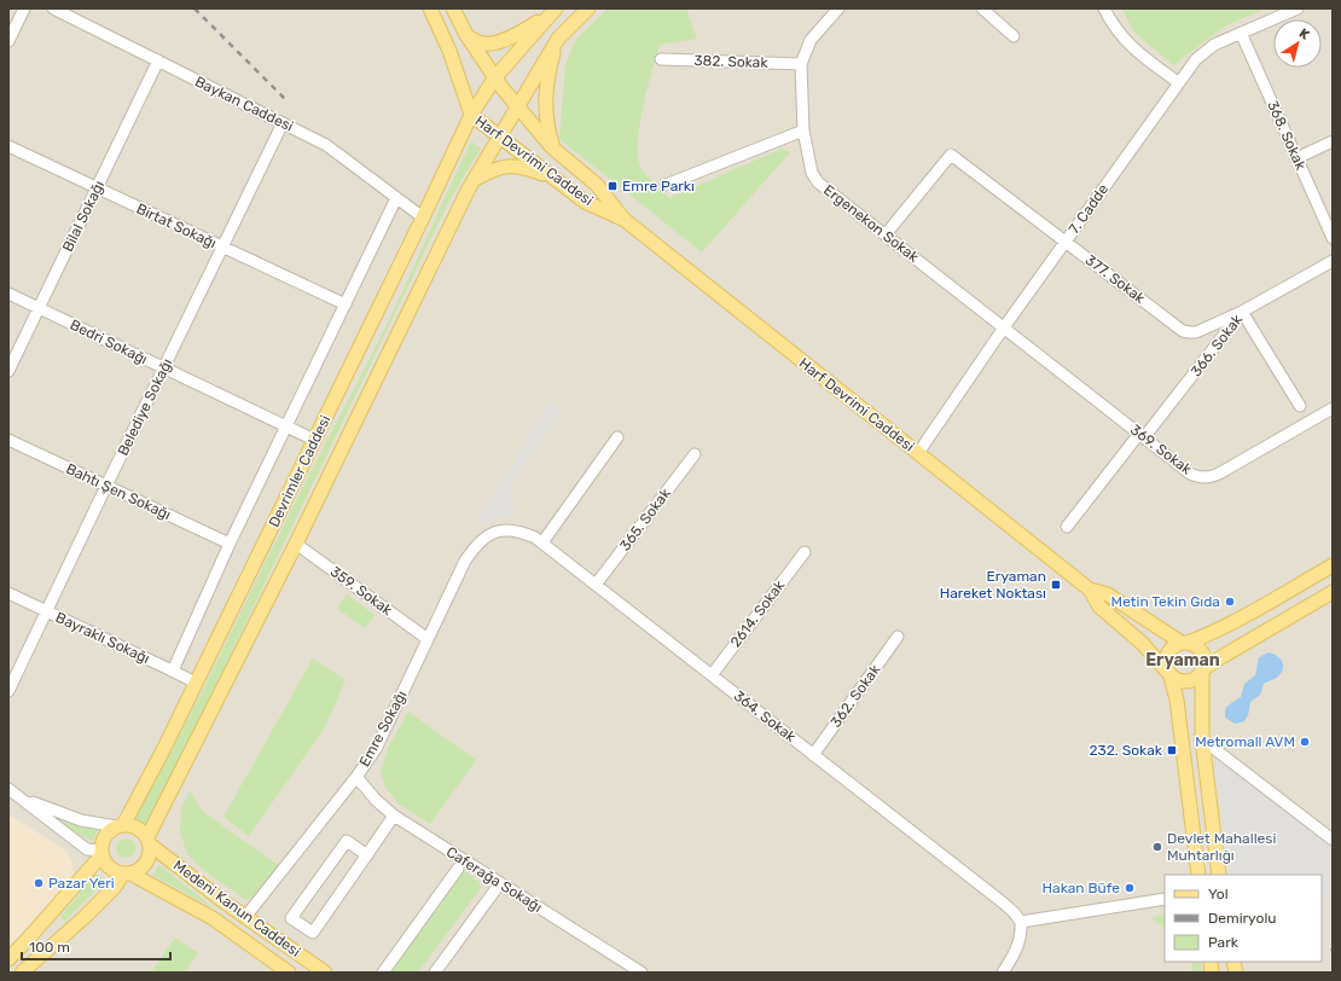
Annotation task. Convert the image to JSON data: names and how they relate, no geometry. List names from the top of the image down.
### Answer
{
  "streets": {
    "main road": ["Harf Devrimi Caddesi", "Devrimler Caddesi", "Medeni Kanun Caddesi"],
    "street": [
      "382. Sokak",
      "Baykan Caddesi",
      "368. Sokak",
      "7. Cadde",
      "Bilal Sokağı",
      "Ergenekon Sokak",
      "Birtat Sokağı",
      "377. Sokak",
      "Bedri Sokağı",
      "366. Sokak",
      "Belediye Sokağı",
      "369. Sokak",
      "Bahtı Şen Sokağı",
      "365. Sokak",
      "359. Sokak",
      "2614. Sokak",
      "Bayraklı Sokağı",
      "362. Sokak",
      "364. Sokak",
      "Emre Sokağı",
      "Caferağa Sokağı"
    ]
  },
  "crossings": [
    ["382. Sokak", "Ergenekon Sokak"],
    ["Baykan Caddesi", "Bilal Sokağı"],
    ["Baykan Caddesi", "Belediye Sokağı"],
    ["Baykan Caddesi", "Devrimler Caddesi"],
    ["368. Sokak", "7. Cadde"],
    ["Harf Devrimi Caddesi", "7. Cadde"],
    ["Harf Devrimi Caddesi", "Devrimler Caddesi"],
    ["7. Cadde", "Ergenekon Sokak"],
    ["7. Cadde", "377. Sokak"],
    ["7. Cadde", "369. Sokak"],
    ["Bilal Sokağı", "Birtat Sokağı"],
    ["Bilal Sokağı", "Bedri Sokağı"],
    ["Ergenekon Sokak", "377. Sokak"],
    ["Ergenekon Sokak", "369. Sokak"],
    ["Birtat Sokağı", "Belediye Sokağı"],
    ["377. Sokak", "366. Sokak"],
    ["Bedri Sokağı", "Belediye Sokağı"],
    ["Bedri Sokağı", "Devrimler Caddesi"],
    ["366. Sokak", "369. Sokak"],
    ["Belediye Sokağı", "Bahtı Şen Sokağı"],
    ["Belediye Sokağı", "Bayraklı Sokağı"],
    ["Devrimler Caddesi", "359. Sokak"],
    ["Devrimler Caddesi", "Bayraklı Sokağı"],
    ["Devrimler Caddesi", "Medeni Kanun Caddesi"],
    ["365. Sokak", "364. Sokak"],
    ["359. Sokak", "Emre Sokağı"],
    ["2614. Sokak", "364. Sokak"],
    ["362. Sokak", "364. Sokak"],
    ["364. Sokak", "Emre Sokağı"],
    ["Emre Sokağı", "Caferağa Sokağı"],
    ["Emre Sokağı", "Medeni Kanun Caddesi"]
  ],
  "districts": ["Eryaman"],
  "places": {
    "transit": ["Emre Parkı", "Eryaman Hareket Noktası", "232. Sokak"],
    "other": [
      "Metin Tekin Gıda",
      "Metromall AVM",
      "Devlet Mahallesi Muhtarlığı",
      "Pazar Yeri",
      "Hakan Büfe"
    ]
  },
  "legend": ["Yol", "Demiryolu", "Park"],
  "scale_bar": "100 m",
  "north": "top right"
}
